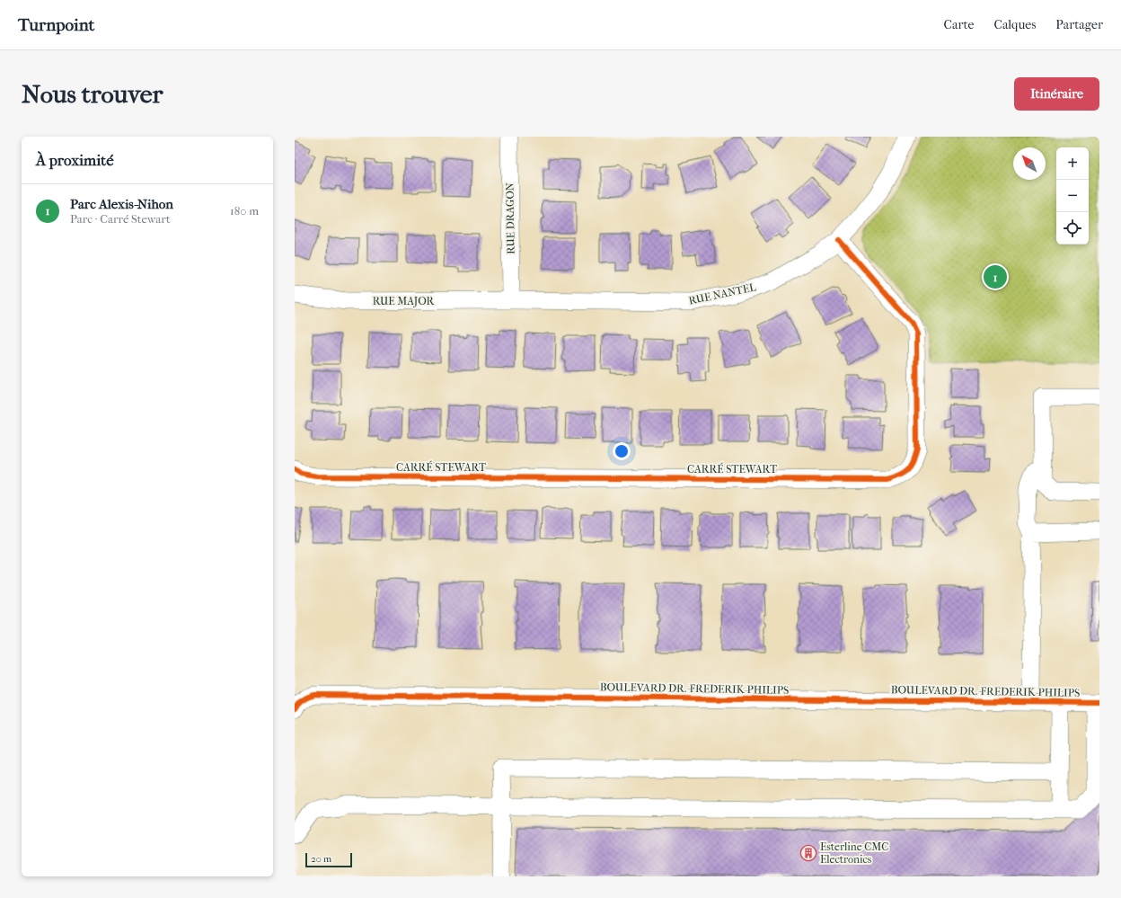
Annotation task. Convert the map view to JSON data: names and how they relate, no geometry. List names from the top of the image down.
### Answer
{
  "streets": {
    "street": [
      "RUE DRAGON",
      "RUE NANTEL",
      "RUE MAJOR",
      "CARRÉ STEWART",
      "BOULEVARD DR.-FREDERIK-PHILIPS"
    ]
  },
  "crossings": [
    ["RUE DRAGON", "RUE NANTEL"],
    ["RUE DRAGON", "RUE MAJOR"],
    ["RUE NANTEL", "RUE MAJOR"],
    ["RUE NANTEL", "CARRÉ STEWART"]
  ],
  "places": {
    "building": ["Esterline CMC Electronics"]
  },
  "scale_bar": "20 m",
  "north": "top left",
  "page": {
    "header": "Turnpoint",
    "nav": ["Carte", "Calques", "Partager"],
    "buttons": "Itinéraire",
    "title": "Nous trouver",
    "heading": "À proximité",
    "map_buttons": ["+", "−"],
    "list": [
      {
        "mark": "1",
        "name": "Parc Alexis-Nihon",
        "note": "Parc · Carré Stewart",
        "value": "180 m"
      }
    ],
    "pins": "1",
    "scale": "20 m"
  }
}
